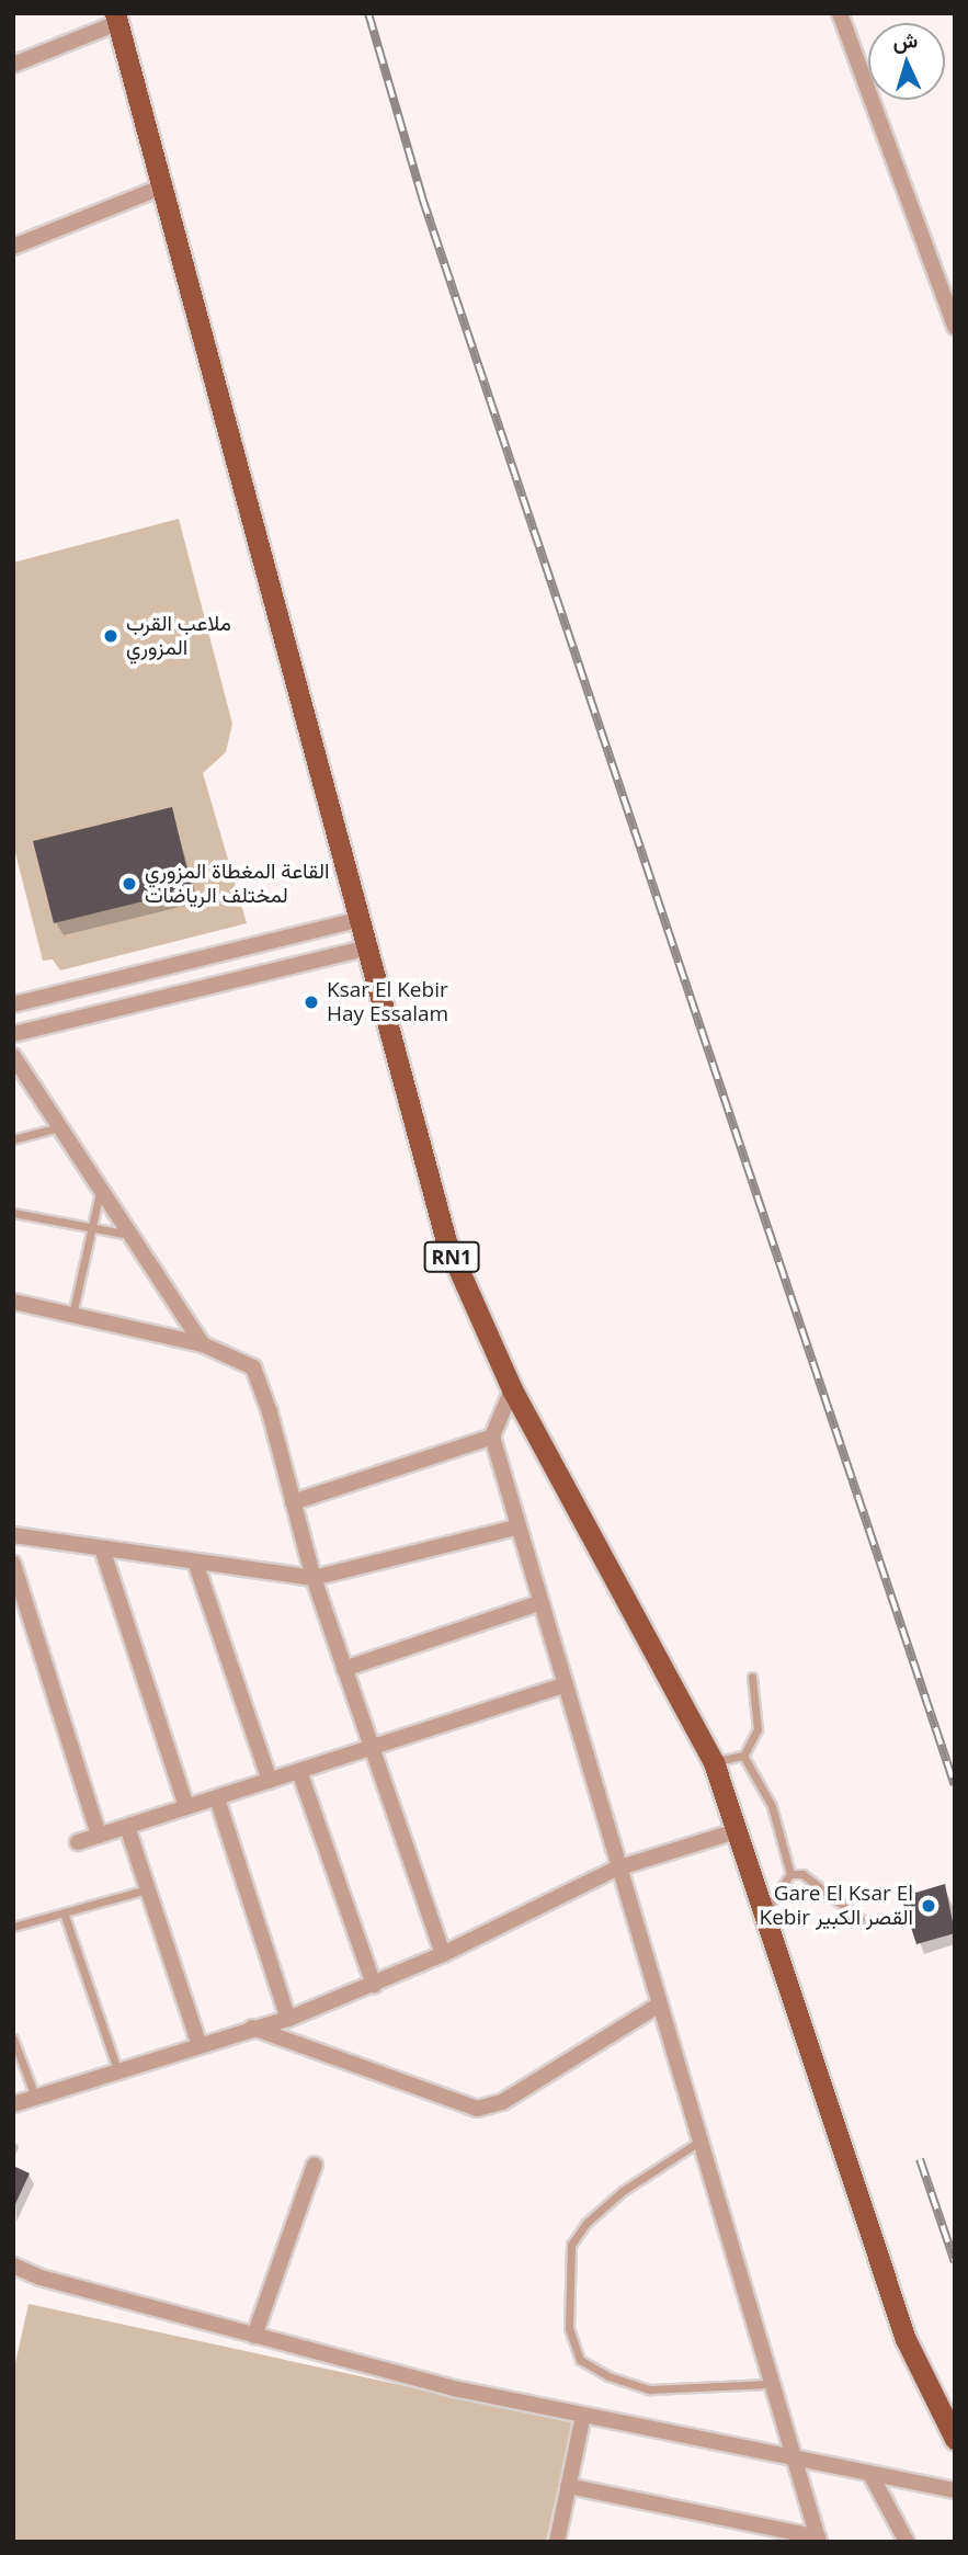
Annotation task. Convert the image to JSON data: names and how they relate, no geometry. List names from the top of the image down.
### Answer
{
  "streets": {
    "main road": ["RN1"]
  },
  "places": [
    "ملاعب القرب المزوري",
    "القاعة المغطاة المزوري لمختلف الرياضات",
    "Ksar El Kebir Hay Essalam",
    "Gare El Ksar El Kebir القصر الكبير"
  ],
  "north": "top"
}
